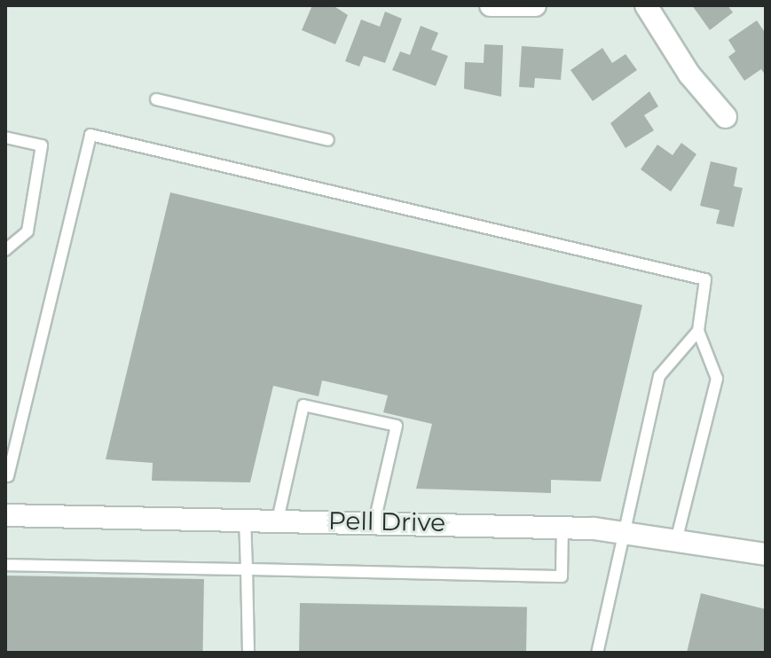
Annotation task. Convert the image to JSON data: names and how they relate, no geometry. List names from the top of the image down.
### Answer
{
  "streets": {
    "street": ["Pell Drive"]
  }
}
